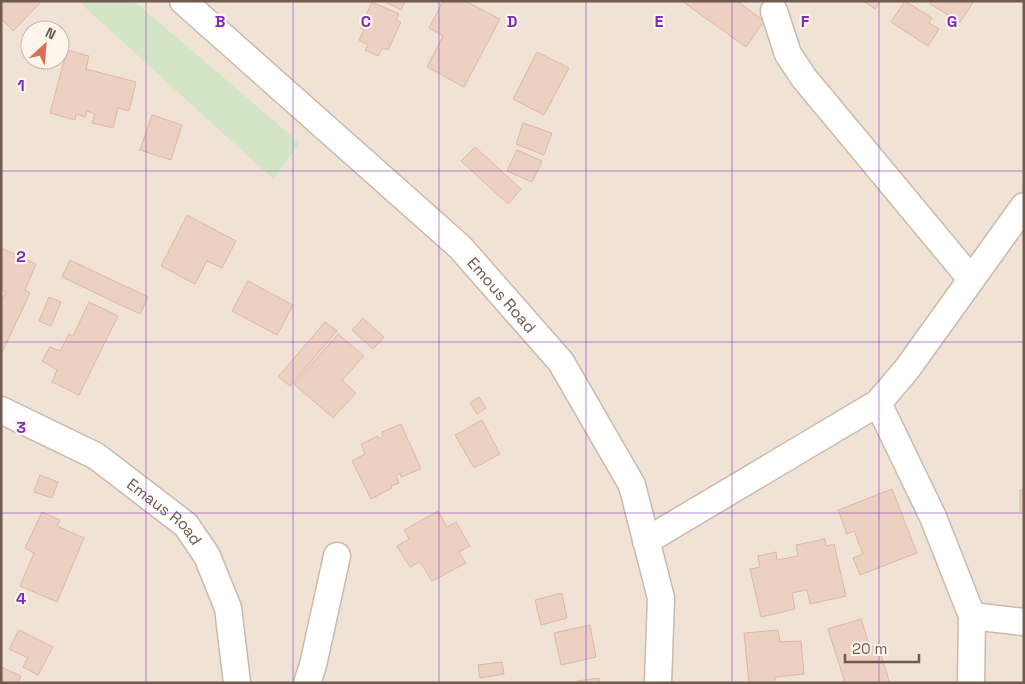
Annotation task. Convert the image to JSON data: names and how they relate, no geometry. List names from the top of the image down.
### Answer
{
  "streets": {
    "street": ["Emous Road", "Emaus Road"]
  },
  "scale_bar": "20 m",
  "north": "top right",
  "grid": {
    "columns": [
      "B",
      "C",
      "D",
      "E",
      "F",
      "G"
    ],
    "rows": [
      "1",
      "2",
      "3",
      "4"
    ]
  }
}
